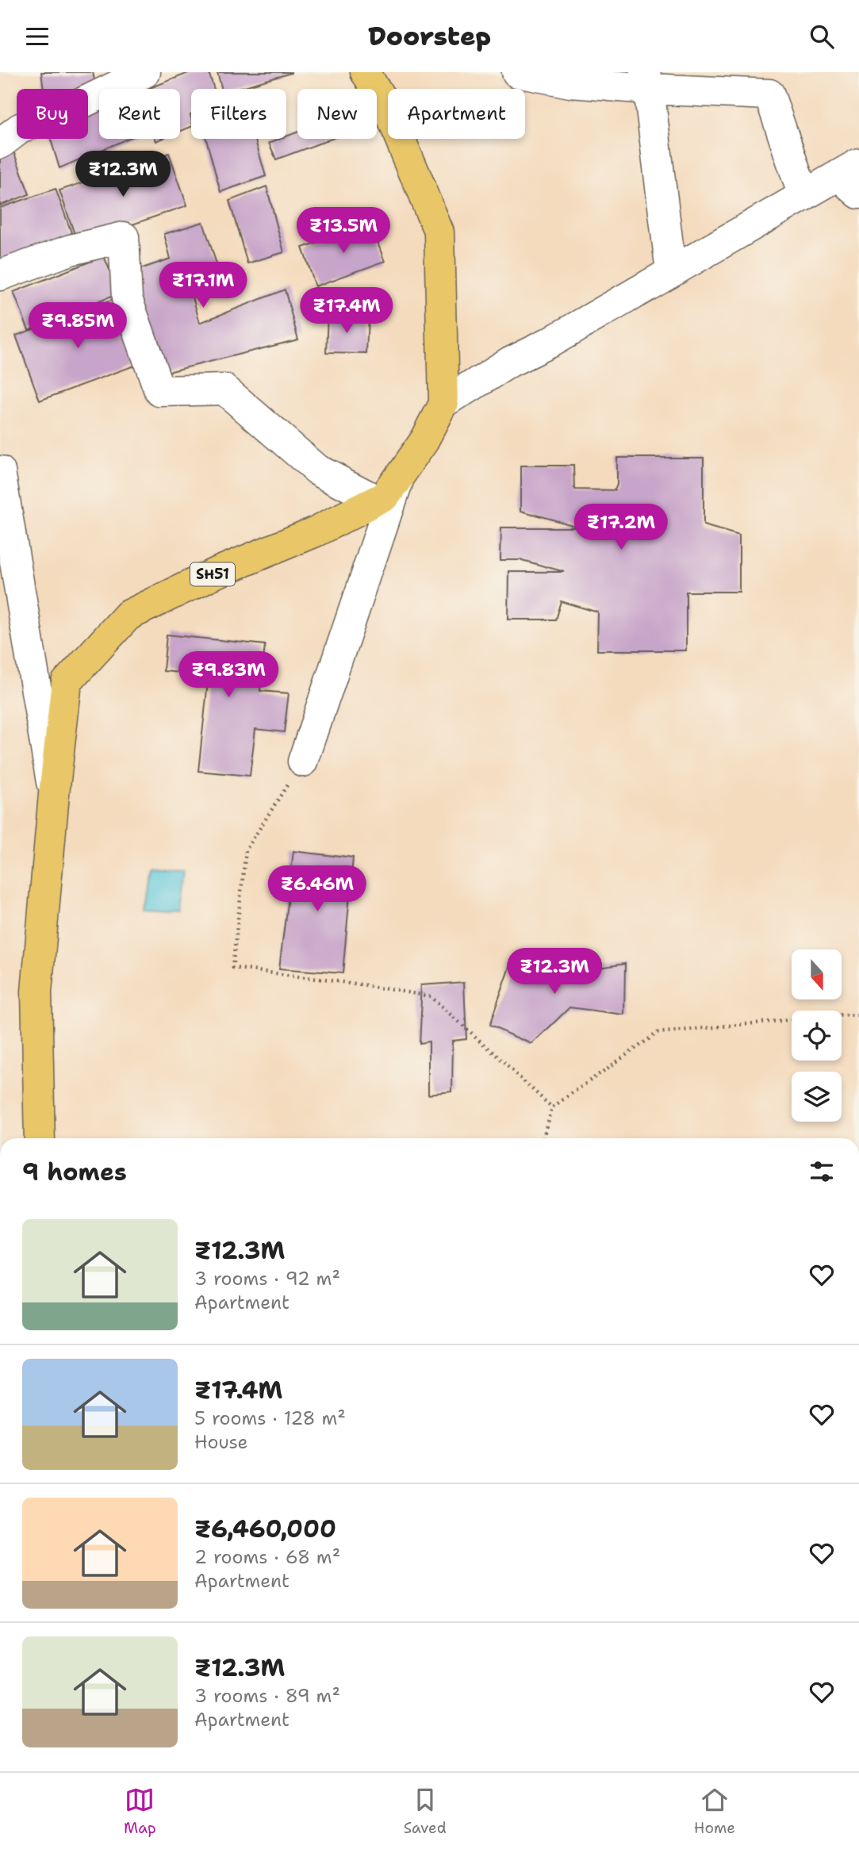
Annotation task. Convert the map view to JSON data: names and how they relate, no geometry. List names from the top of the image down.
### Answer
{
  "streets": {
    "main road": ["SH51"]
  },
  "north": "bottom",
  "page": {
    "header": "Doorstep",
    "chip": [
      "Buy",
      "Rent",
      "Filters",
      "New",
      "Apartment"
    ],
    "price": [
      "₹12.3M",
      "₹13.5M",
      "₹17.1M",
      "₹17.4M",
      "₹9.85M",
      "₹17.2M",
      "₹9.83M",
      "₹6.46M",
      "₹12.3M"
    ],
    "heading": "9 homes",
    "list": [
      {
        "name": "₹12.3M",
        "note": "3 rooms · 92 m² · Apartment"
      },
      {
        "name": "₹17.4M",
        "note": "5 rooms · 128 m² · House"
      },
      {
        "name": "₹6,460,000",
        "note": "2 rooms · 68 m² · Apartment"
      },
      {
        "name": "₹12.3M",
        "note": "3 rooms · 89 m² · Apartment"
      }
    ],
    "tabs": ["Map", "Saved", "Home"]
  }
}
